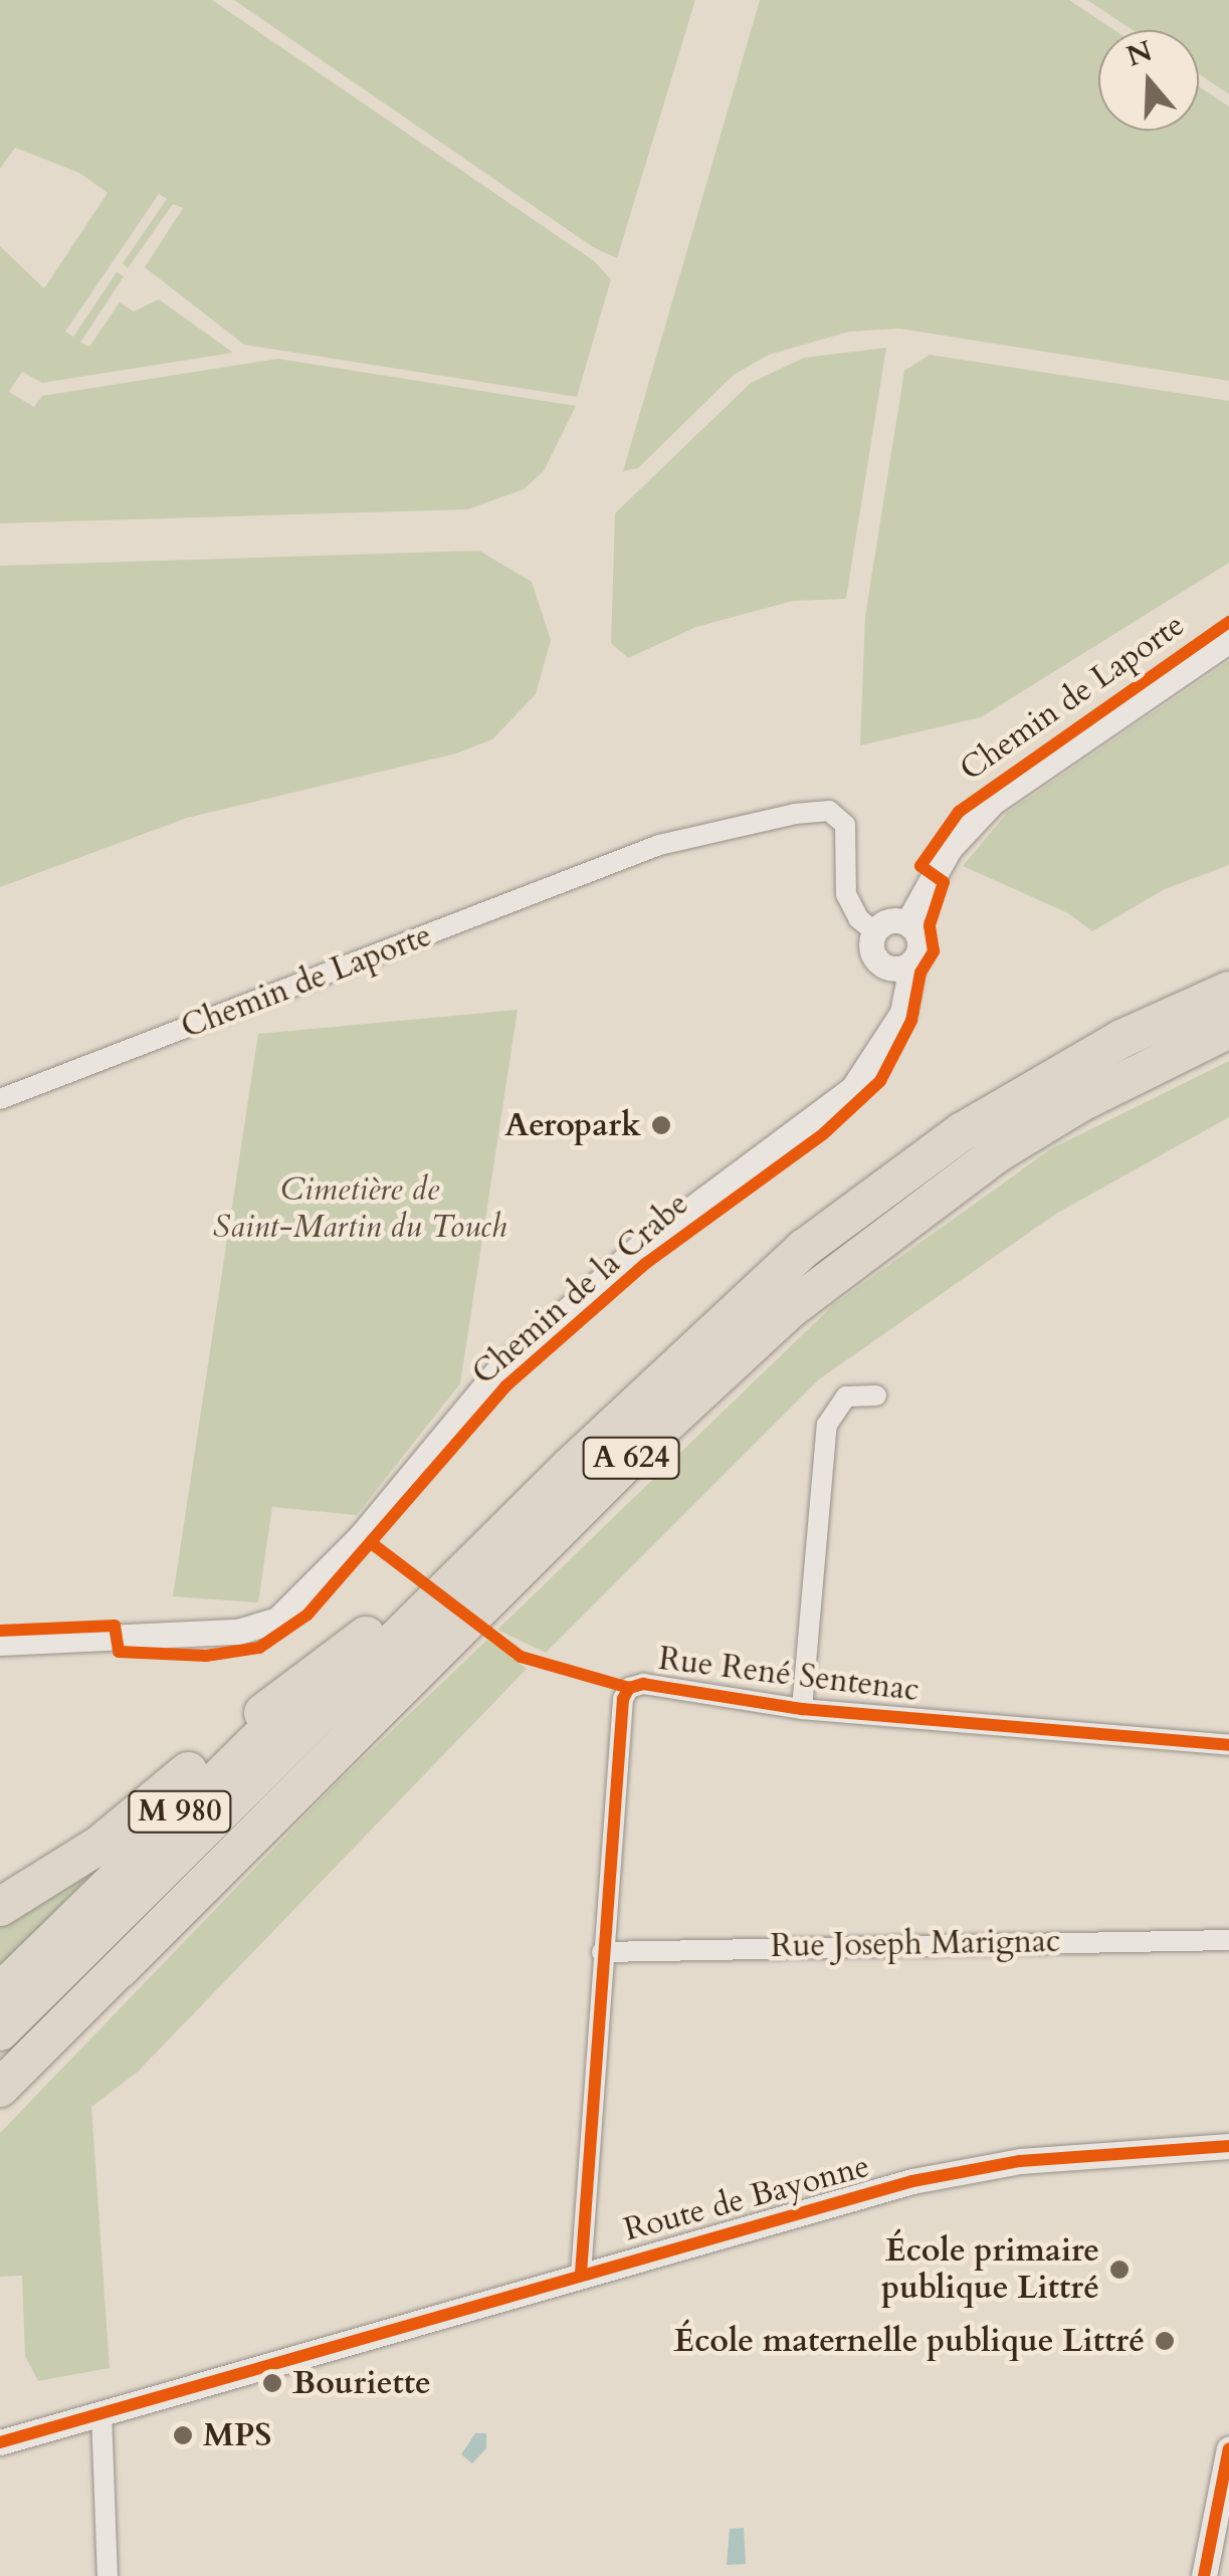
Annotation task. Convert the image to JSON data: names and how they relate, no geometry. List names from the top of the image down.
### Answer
{
  "streets": {
    "highway": ["A 624", "M 980"],
    "street": [
      "Chemin de Laporte",
      "Chemin de la Crabe",
      "Rue René Sentenac",
      "Rue Joseph Marignac",
      "Route de Bayonne"
    ]
  },
  "crossings": [
    ["Chemin de Laporte", "Chemin de la Crabe"],
    ["A 624", "M 980"],
    ["Rue René Sentenac", "Rue Joseph Marignac"],
    ["Rue René Sentenac", "Route de Bayonne"]
  ],
  "parks": ["Cimetière de Saint-Martin du Touch"],
  "places": [
    "Aeropark",
    "École primaire publique Littré",
    "École maternelle publique Littré",
    "Bouriette",
    "MPS"
  ],
  "north": "top"
}
